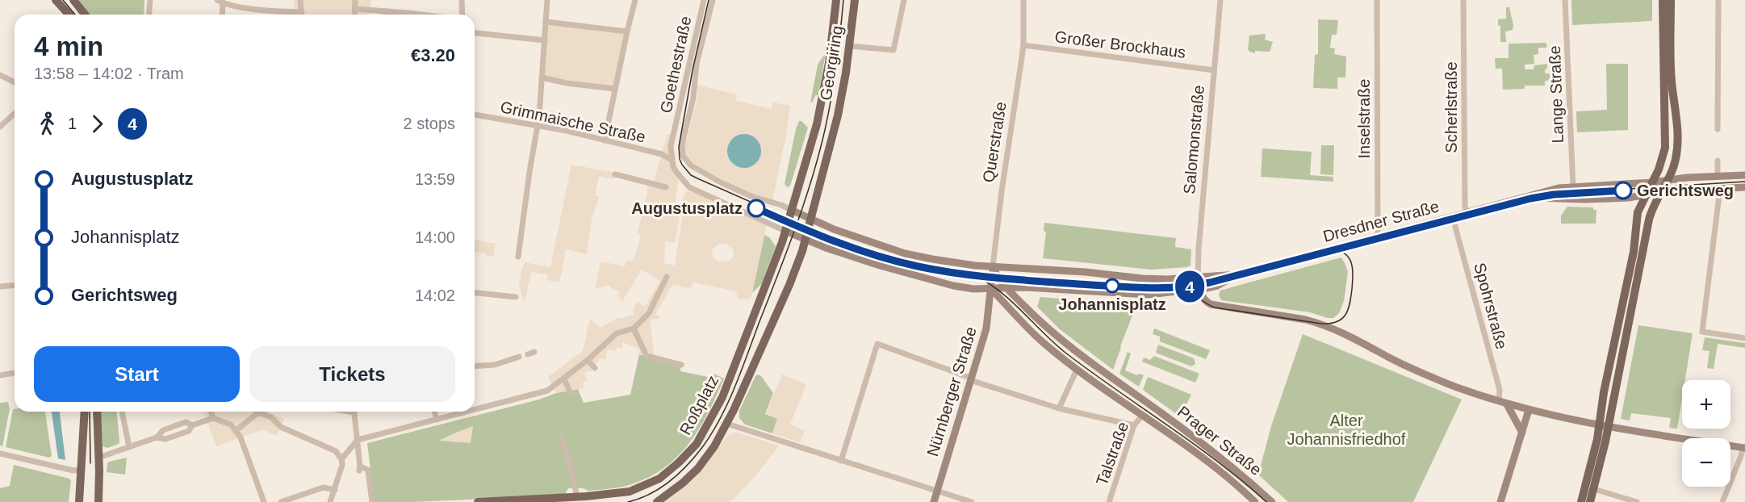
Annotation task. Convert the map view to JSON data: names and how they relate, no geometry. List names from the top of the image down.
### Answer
{
  "streets": {
    "main road": [
      "Georgiring",
      "Querstraße",
      "Dresdner Straße",
      "Nürnberger Straße",
      "Roßplatz",
      "Prager Straße"
    ],
    "street": [
      "Großer Brockhaus",
      "Goethestraße",
      "Lange Straße",
      "Scherlstraße",
      "Inselstraße",
      "Grimmaische Straße",
      "Salomonstraße",
      "Spohrstraße",
      "Talstraße"
    ]
  },
  "crossings": [
    ["Großer Brockhaus", "Salomonstraße"],
    ["Großer Brockhaus", "Querstraße"],
    ["Georgiring", "Goethestraße"],
    ["Goethestraße", "Roßplatz"],
    ["Lange Straße", "Dresdner Straße"],
    ["Scherlstraße", "Dresdner Straße"],
    ["Inselstraße", "Dresdner Straße"],
    ["Salomonstraße", "Dresdner Straße"],
    ["Querstraße", "Nürnberger Straße"],
    ["Dresdner Straße", "Spohrstraße"],
    ["Dresdner Straße", "Prager Straße"],
    ["Prager Straße", "Talstraße"]
  ],
  "parks": ["Alter Johannisfriedhof"],
  "places": ["Gerichtsweg", "Augustusplatz", "Johannisplatz"],
  "lines": ["tram line 4"],
  "page": {
    "on_map": "4",
    "heading": ["4 min", "13:58 – 14:02 · Tram", "€3.20"],
    "legs": ["1", "4", "2 stops"],
    "list": [
      {
        "name": "Augustusplatz",
        "value": "13:59"
      },
      {
        "name": "Johannisplatz",
        "value": "14:00"
      },
      {
        "name": "Gerichtsweg",
        "value": "14:02"
      }
    ],
    "buttons": ["Start", "Tickets"],
    "map_buttons": ["+", "−"]
  }
}
